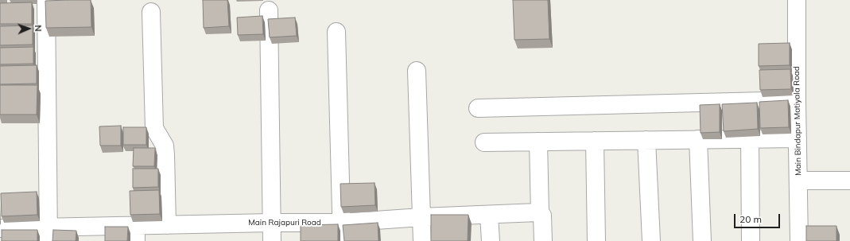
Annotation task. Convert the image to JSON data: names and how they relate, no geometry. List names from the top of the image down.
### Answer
{
  "streets": {
    "street": ["Main Bindapur Matiyala Road", "Main Rajapuri Road"]
  },
  "scale_bar": "20 m",
  "north": "right"
}
